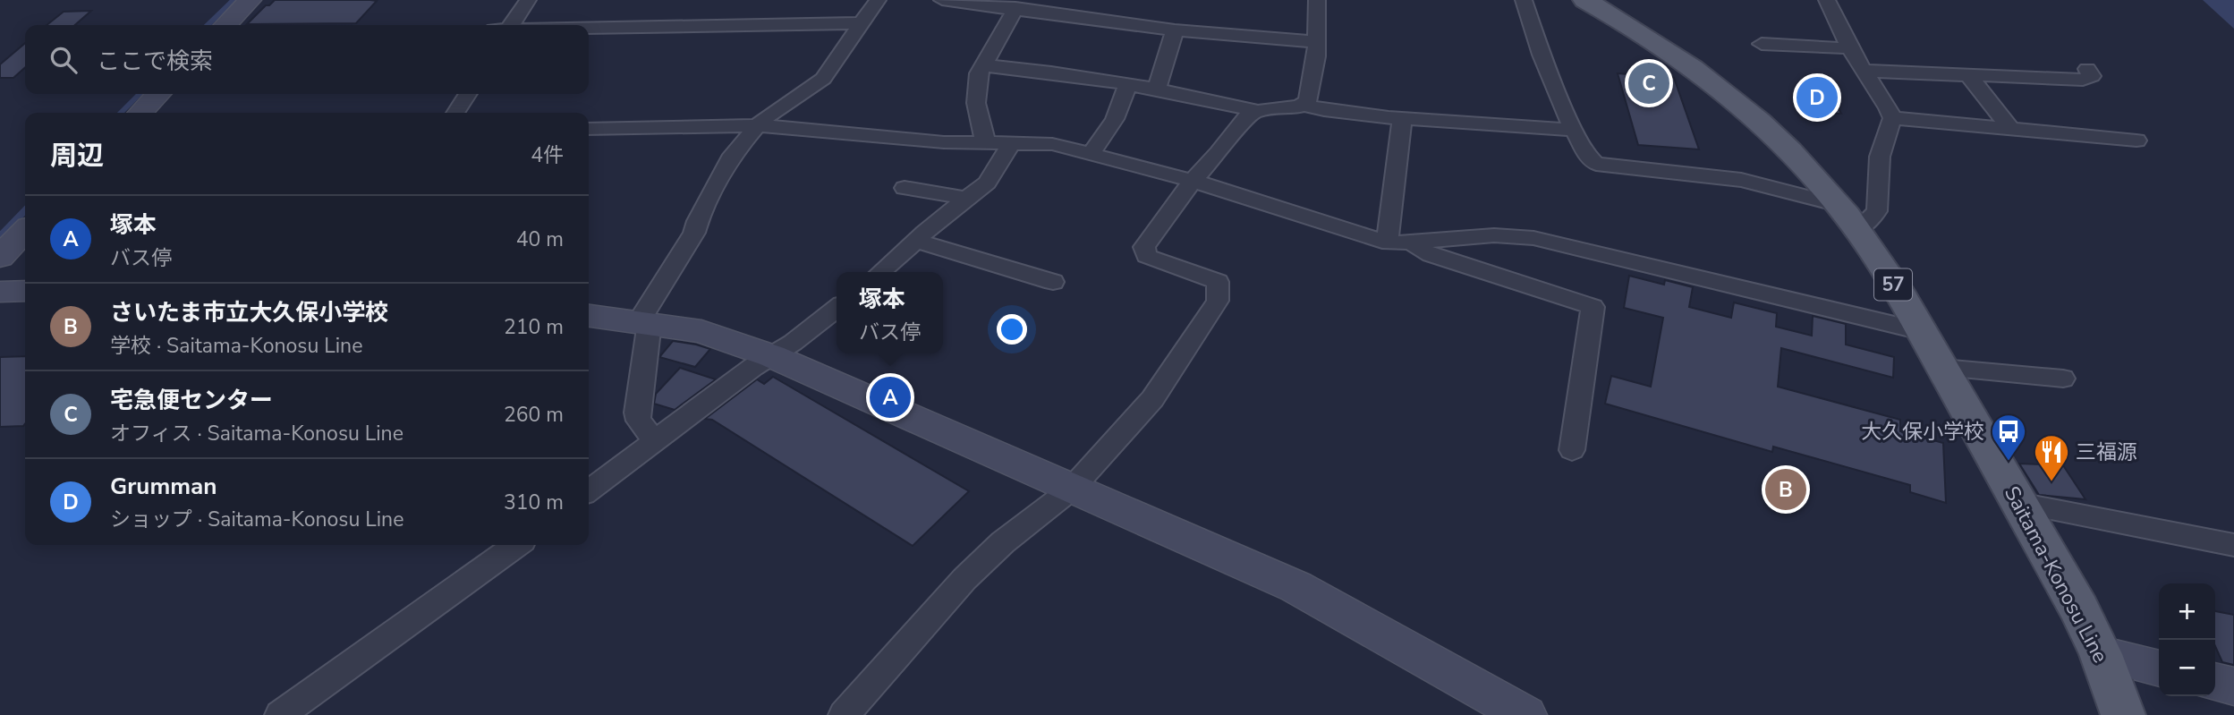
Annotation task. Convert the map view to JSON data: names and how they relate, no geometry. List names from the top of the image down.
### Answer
{
  "streets": {
    "main road": ["57", "Saitama-Konosu Line"]
  },
  "places": {
    "bus stop": ["大久保小学校"],
    "restaurant": ["三福源"]
  },
  "page": {
    "search": "ここで検索",
    "pins": [
      "C",
      "D",
      "A",
      "B"
    ],
    "heading": ["周辺", "4件"],
    "list": [
      {
        "mark": "A",
        "name": "塚本",
        "note": "バス停",
        "value": "40 m"
      },
      {
        "mark": "B",
        "name": "さいたま市立大久保小学校",
        "note": "学校 · Saitama-Konosu Line",
        "value": "210 m"
      },
      {
        "mark": "C",
        "name": "宅急便センター",
        "note": "オフィス · Saitama-Konosu Line",
        "value": "260 m"
      },
      {
        "mark": "D",
        "name": "Grumman",
        "note": "ショップ · Saitama-Konosu Line",
        "value": "310 m"
      }
    ],
    "popup": ["塚本", "バス停"],
    "map_buttons": ["+", "−"]
  }
}
